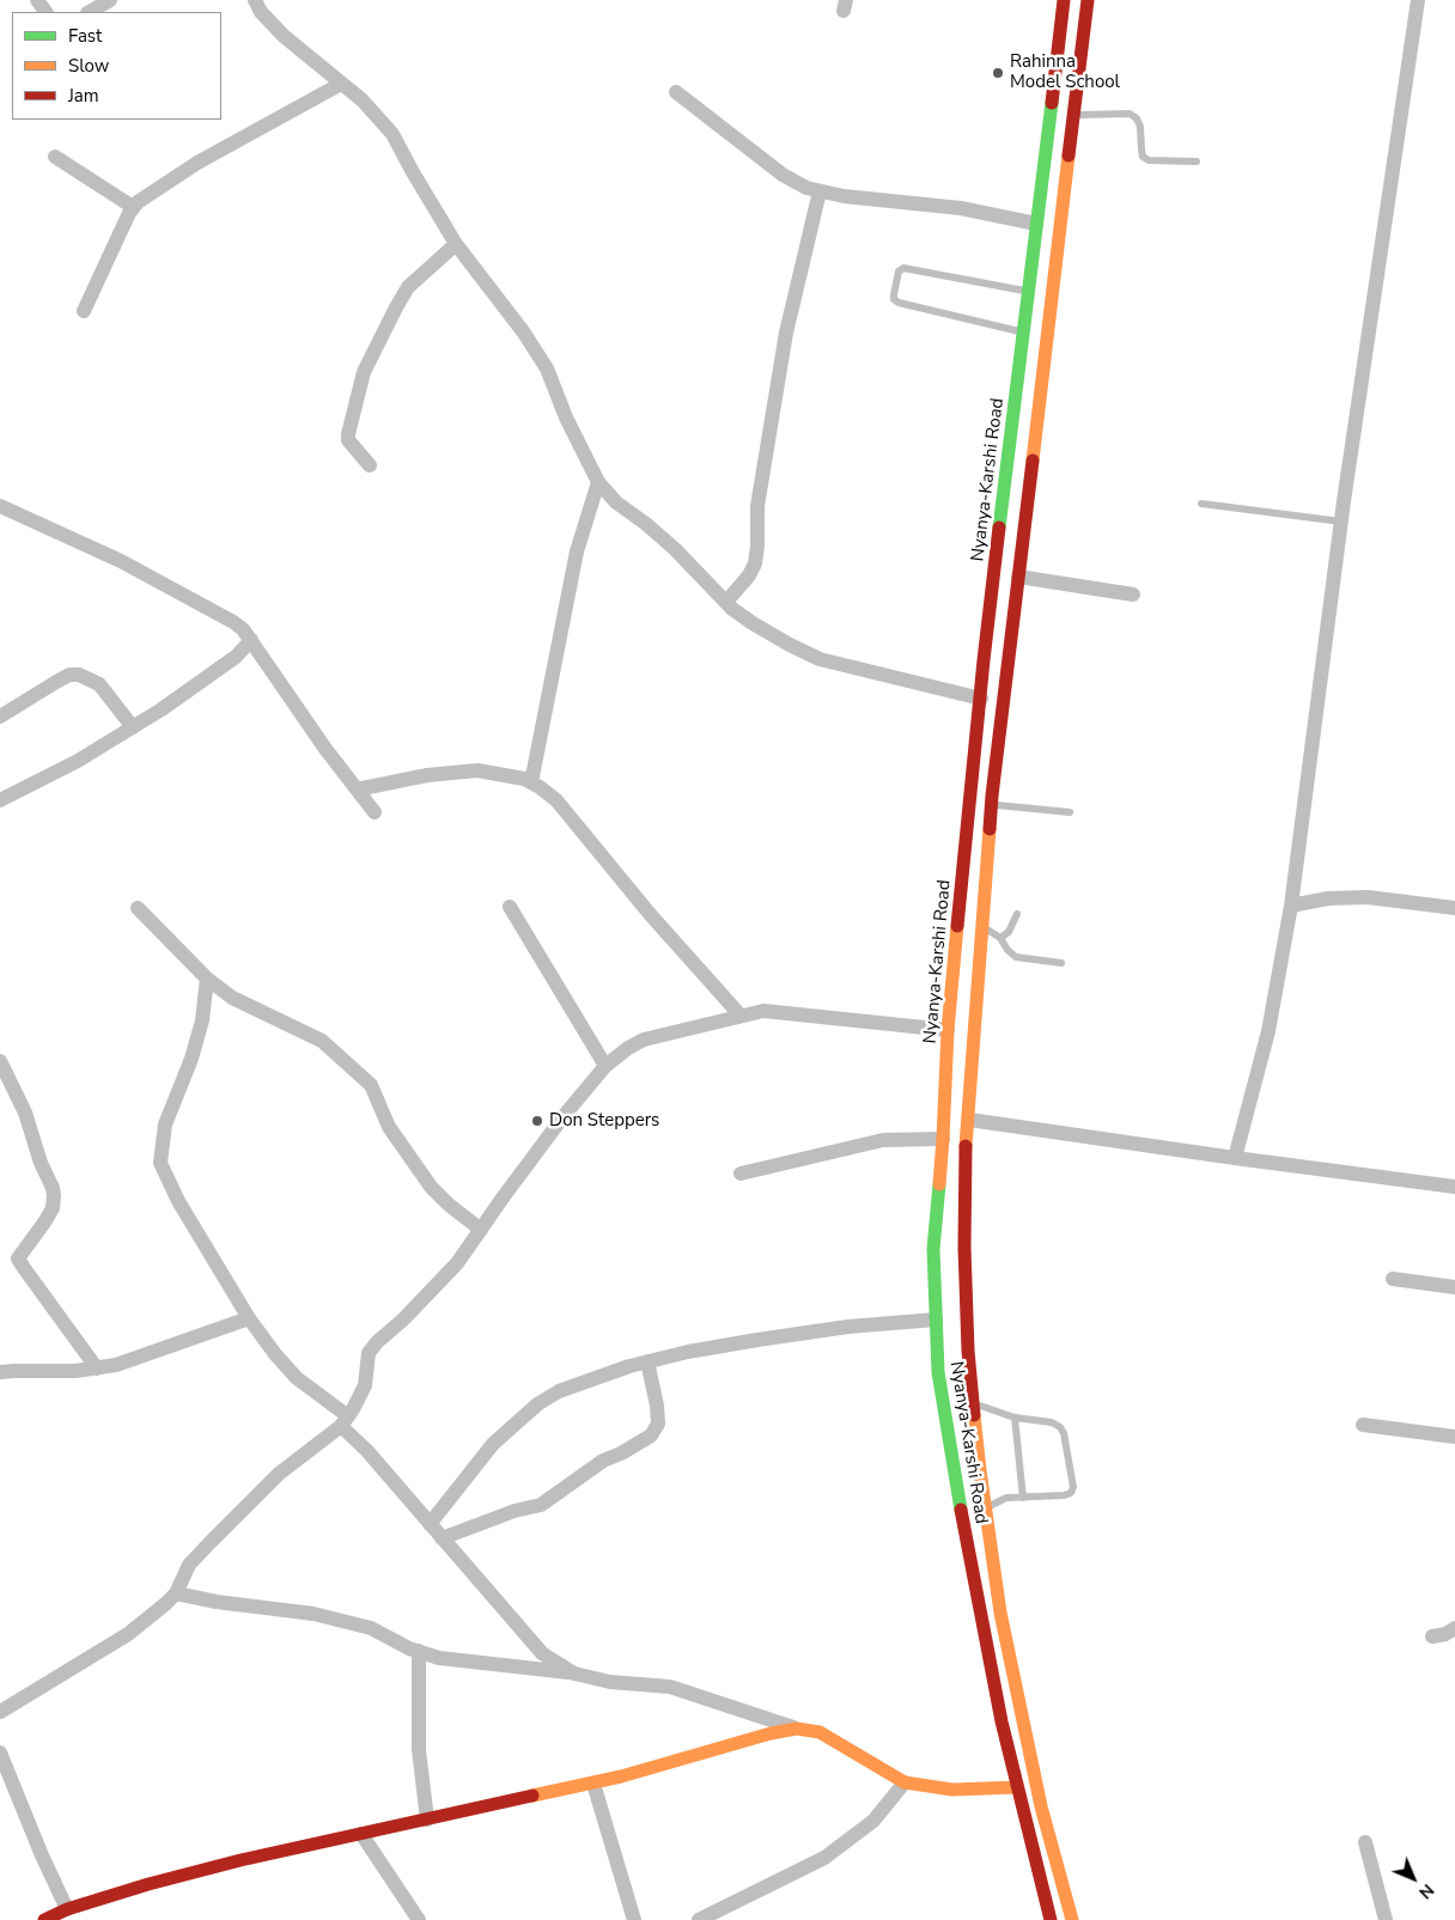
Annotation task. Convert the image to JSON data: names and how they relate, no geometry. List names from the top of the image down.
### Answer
{
  "streets": {
    "main road": ["Nyanya-Karshi Road"]
  },
  "places": ["Rahinna Model School", "Don Steppers"],
  "legend": ["Fast", "Slow", "Jam"],
  "north": "bottom right"
}
